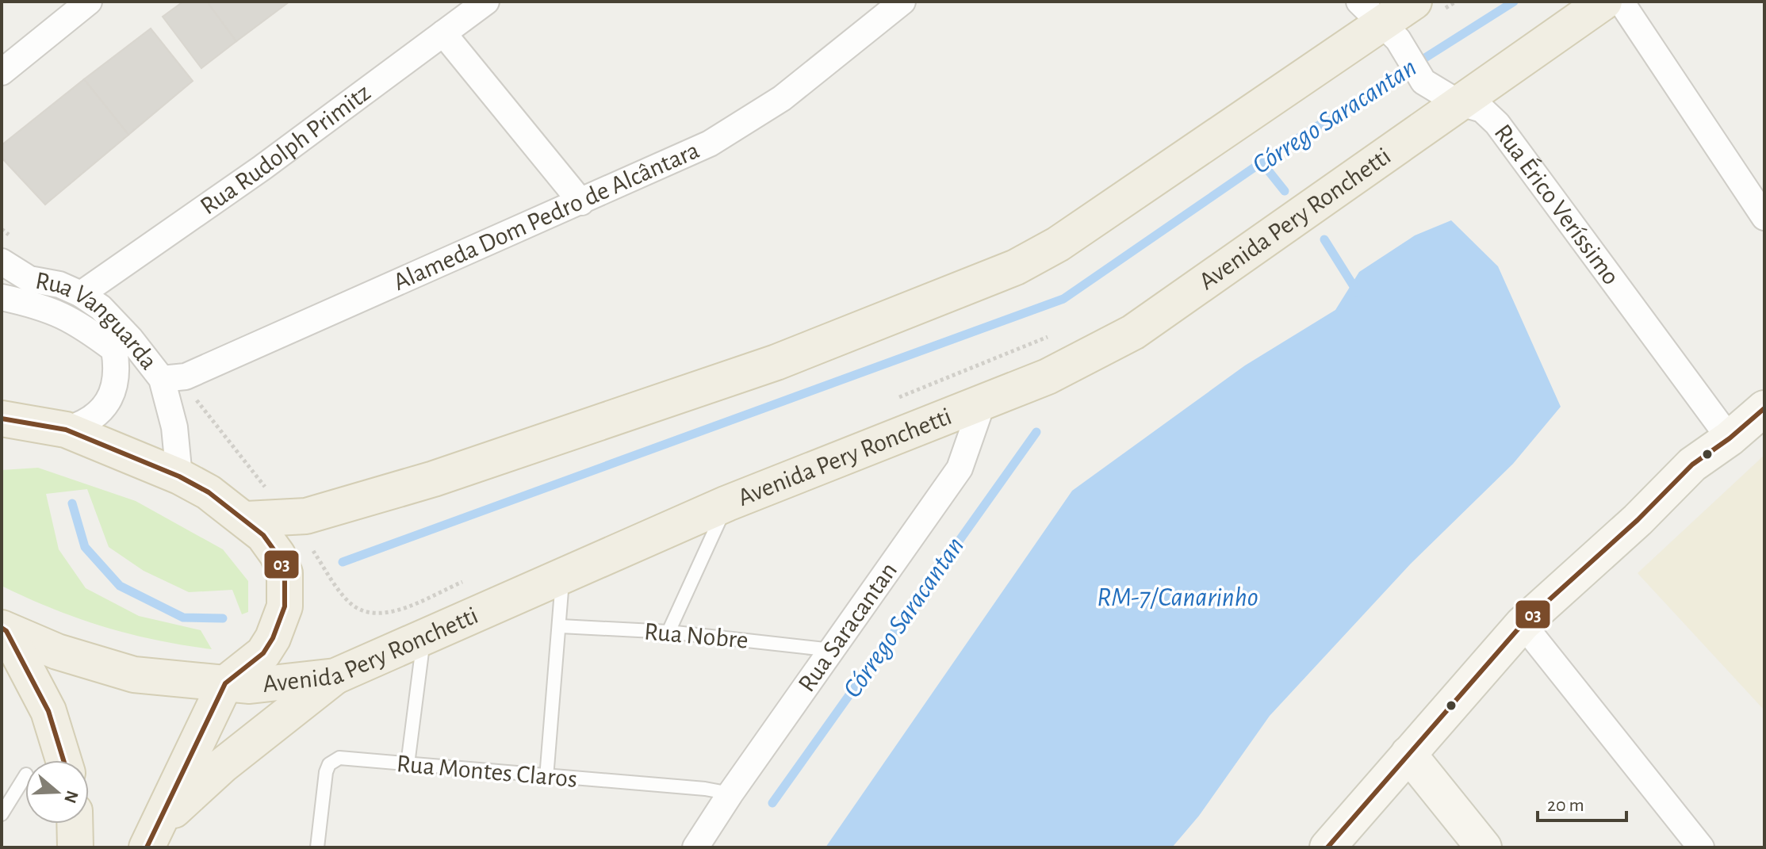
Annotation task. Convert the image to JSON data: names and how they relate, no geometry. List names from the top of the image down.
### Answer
{
  "streets": {
    "main road": ["Avenida Pery Ronchetti"],
    "street": [
      "Rua Rudolph Primitz",
      "Rua Érico Veríssimo",
      "Alameda Dom Pedro de Alcântara",
      "Rua Vanguarda",
      "Rua Saracantan"
    ],
    "lane": ["Rua Nobre", "Rua Montes Claros"]
  },
  "crossings": [
    ["Rua Rudolph Primitz", "Rua Vanguarda"],
    ["Rua Érico Veríssimo", "Avenida Pery Ronchetti"],
    ["Alameda Dom Pedro de Alcântara", "Rua Vanguarda"],
    ["Avenida Pery Ronchetti", "Rua Saracantan"],
    ["Rua Saracantan", "Rua Nobre"],
    ["Rua Saracantan", "Rua Montes Claros"]
  ],
  "water": ["Córrego Saracantan", "RM-7/Canarinho"],
  "lines": ["transit line 03"],
  "scale_bar": "20 m",
  "north": "right"
}
